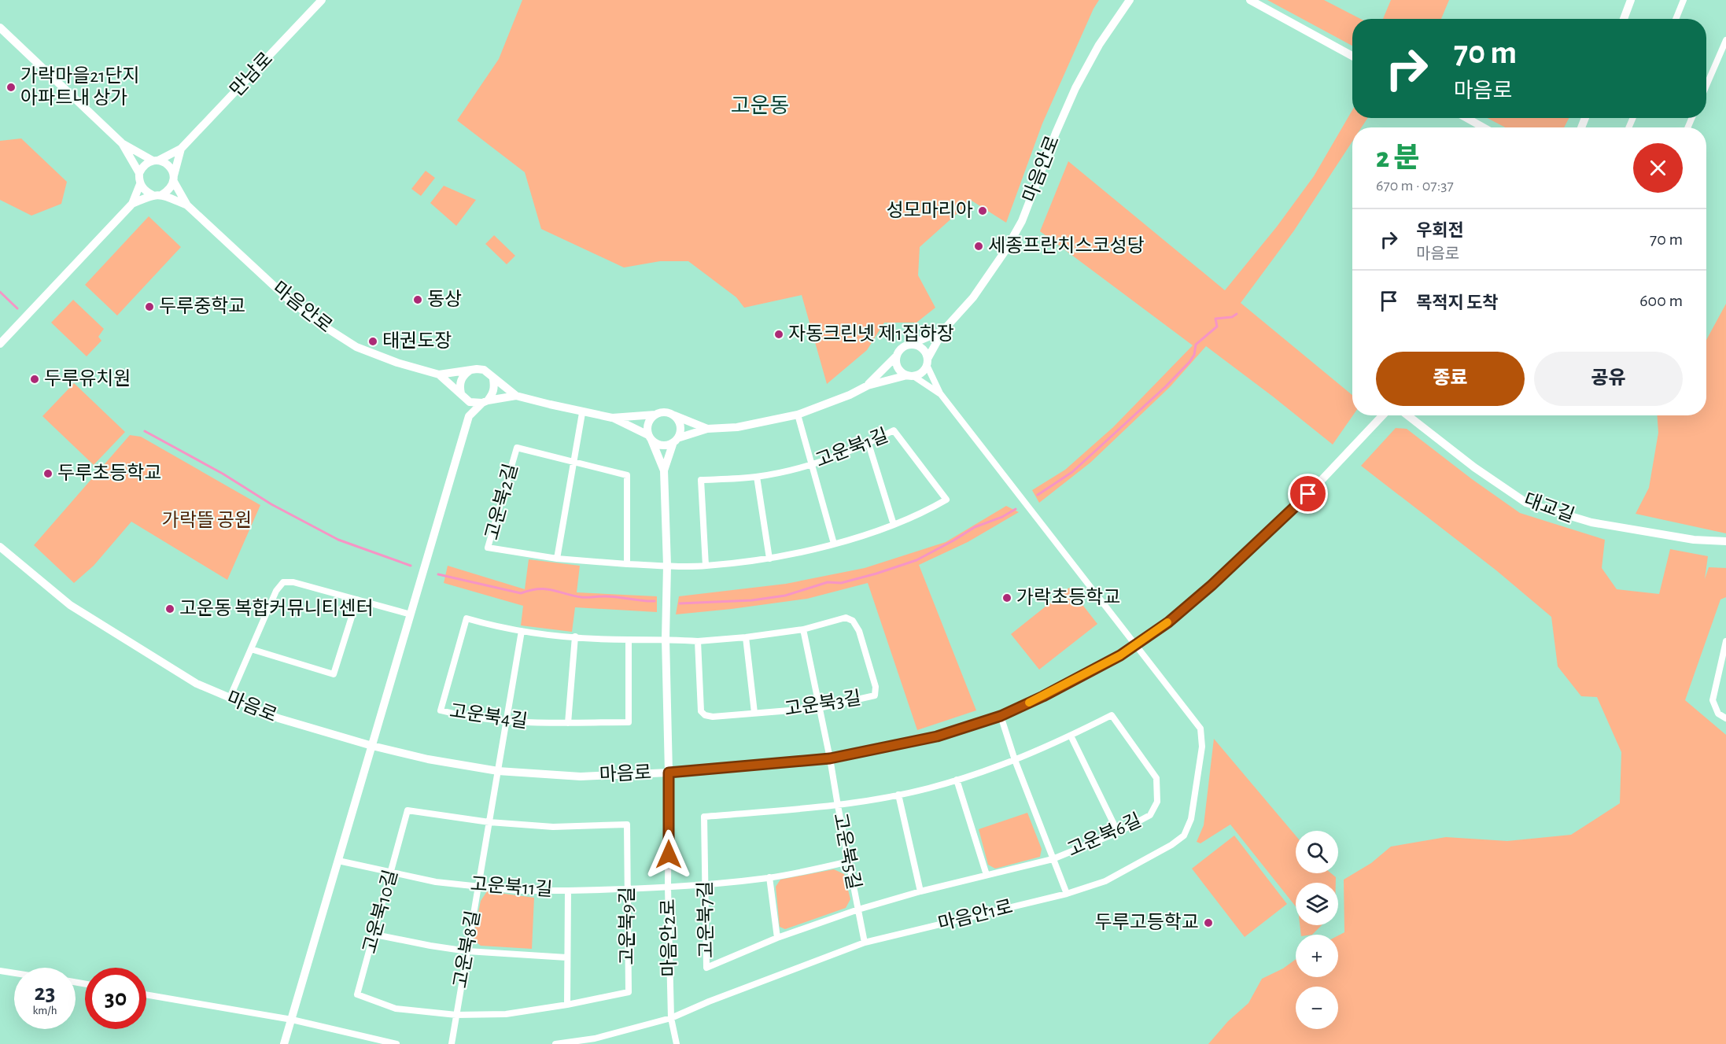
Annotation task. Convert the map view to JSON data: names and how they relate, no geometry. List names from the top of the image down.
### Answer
{
  "streets": {
    "street": [
      "만남로",
      "마음안로",
      "고운북1길",
      "고운북2길",
      "대교길",
      "고운북3길",
      "마음로",
      "고운북4길",
      "고운북6길",
      "고운북5길",
      "고운북11길",
      "고운북10길",
      "마음안1로",
      "고운북7길",
      "고운북9길",
      "마음안2로",
      "고운북8길"
    ]
  },
  "crossings": [
    ["고운북1길", "고운북2길"],
    ["고운북3길", "고운북4길"],
    ["고운북3길", "고운북5길"],
    ["마음로", "고운북5길"],
    ["마음로", "마음안1로"],
    ["마음로", "마음안2로"],
    ["마음로", "고운북8길"],
    ["고운북4길", "고운북8길"],
    ["고운북6길", "고운북5길"],
    ["고운북6길", "고운북7길"],
    ["고운북5길", "마음안1로"],
    ["고운북5길", "고운북7길"],
    ["고운북11길", "고운북10길"],
    ["고운북11길", "고운북9길"],
    ["고운북11길", "고운북8길"],
    ["고운북10길", "고운북9길"],
    ["고운북10길", "고운북8길"],
    ["마음안1로", "마음안2로"],
    ["고운북9길", "고운북8길"]
  ],
  "districts": ["고운동"],
  "parks": ["가락뜰 공원"],
  "places": [
    "가락마을21단지 아파트내 상가",
    "성모마리아",
    "세종프란치스코성당",
    "동상",
    "두루중학교",
    "자동크린넷 제1집하장",
    "태권도장",
    "두루유치원",
    "두루초등학교",
    "가락초등학교",
    "고운동 복합커뮤니티센터",
    "두루고등학교"
  ],
  "page": {
    "turn": ["70 m", "마음로"],
    "heading": ["2 분", "670 m · 07:37"],
    "list": [
      {
        "name": "우회전",
        "note": "마음로",
        "value": "70 m"
      },
      {
        "name": "목적지 도착",
        "value": "600 m"
      }
    ],
    "buttons": ["종료", "공유"],
    "map_buttons": ["+", "−"],
    "speed": "23 km/h",
    "limit": "30"
  }
}
